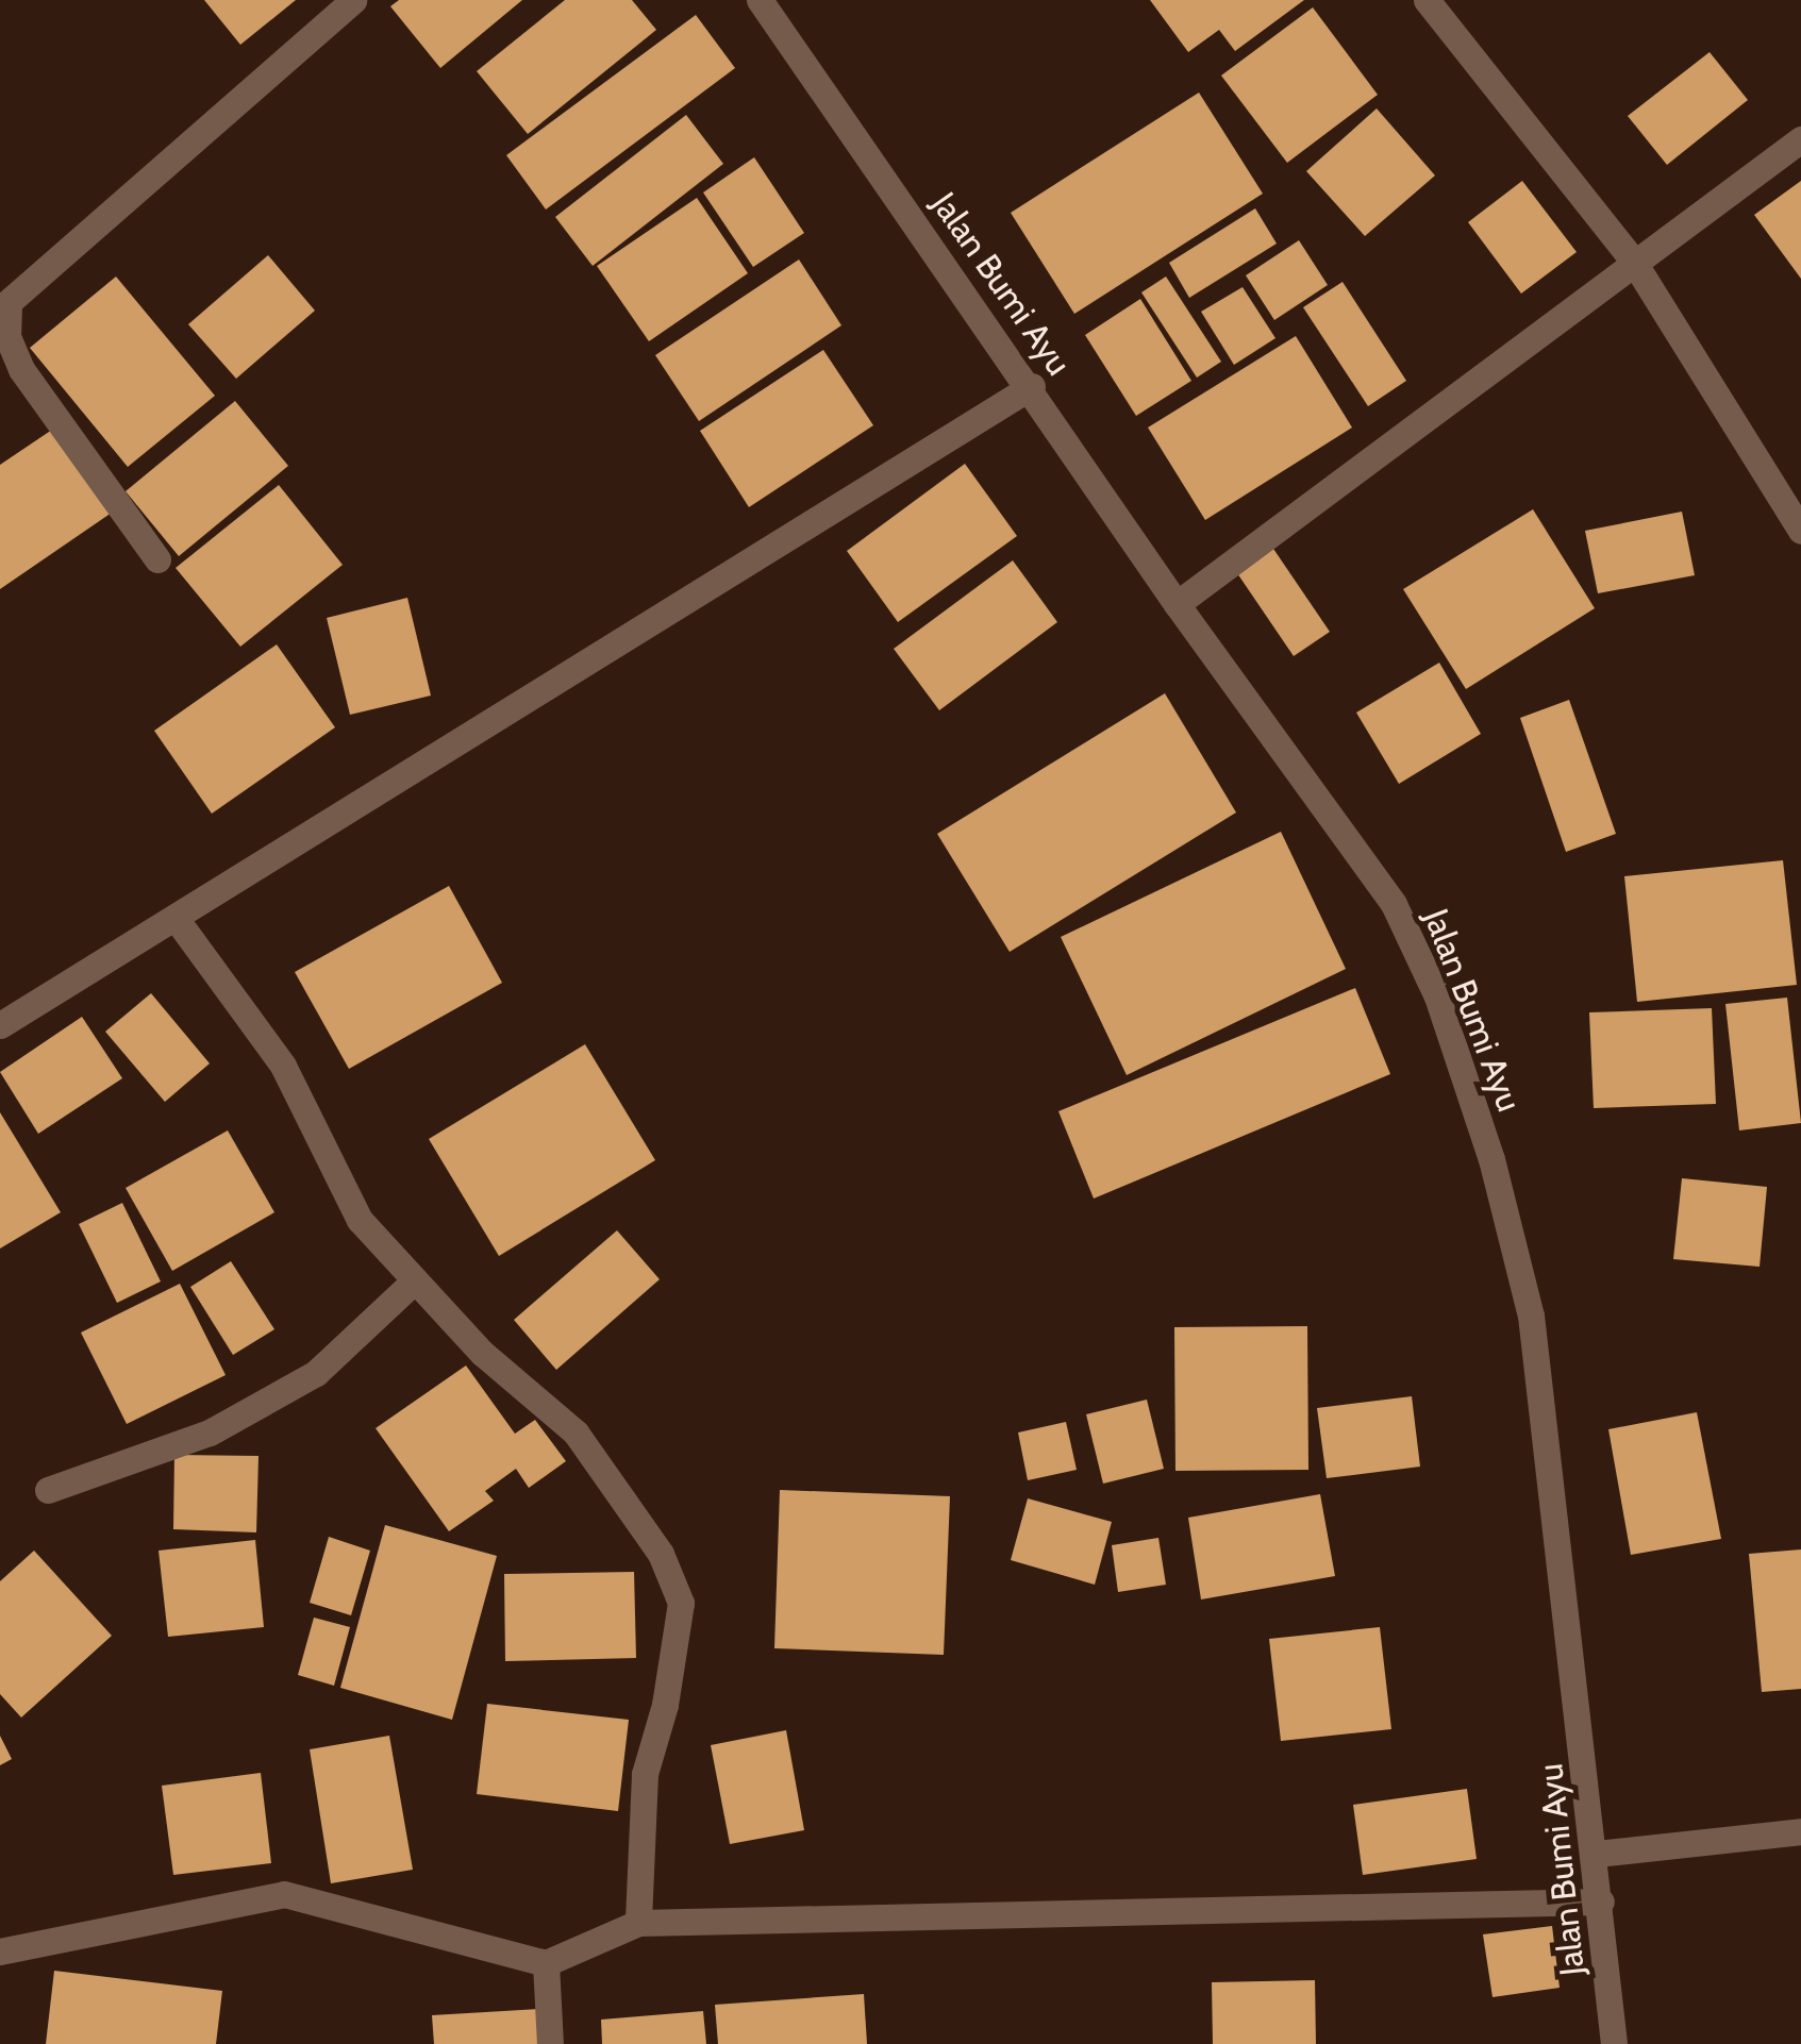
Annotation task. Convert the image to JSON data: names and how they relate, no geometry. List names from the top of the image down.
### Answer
{
  "streets": {
    "street": ["Jalan Bumi Ayu"]
  }
}
